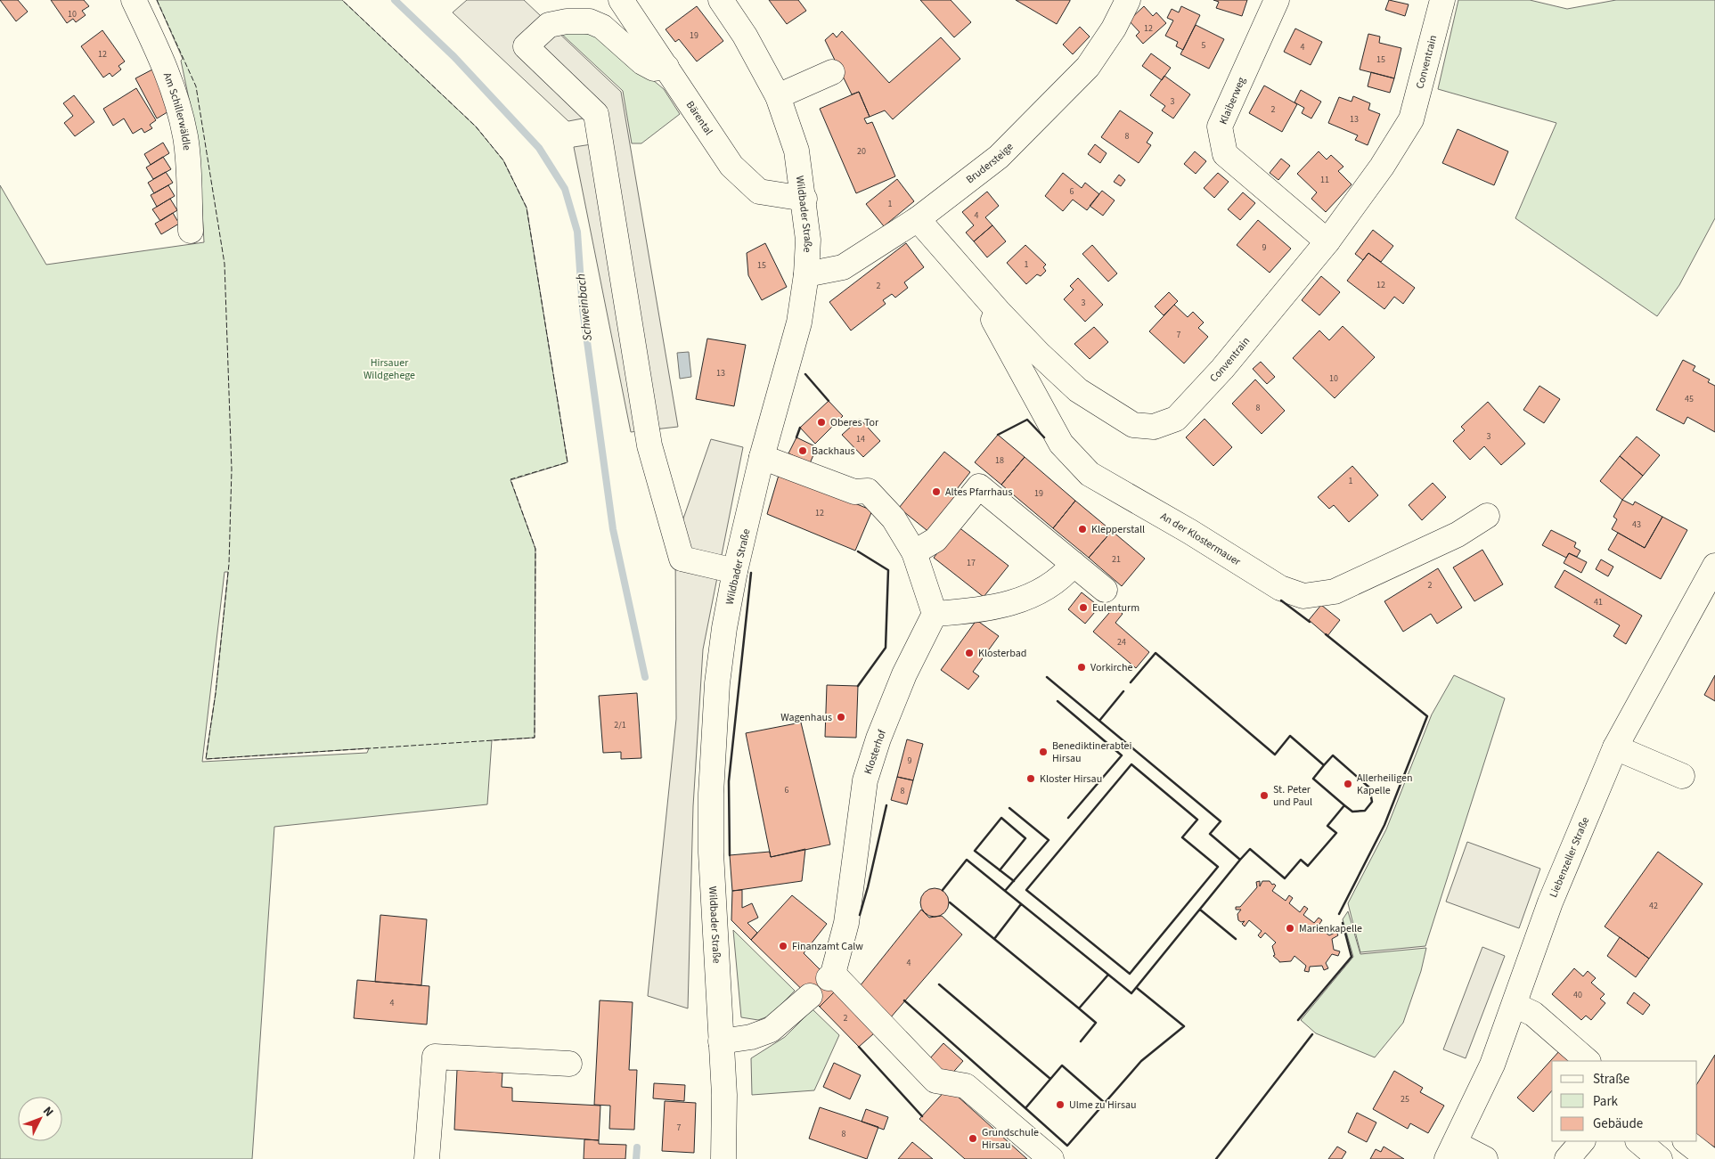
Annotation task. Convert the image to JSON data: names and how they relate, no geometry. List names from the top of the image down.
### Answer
{
  "streets": {
    "street": [
      "Conventrain",
      "Klaiberweg",
      "Am Schillerwäldle",
      "Bärental",
      "Brudersteige",
      "Wildbader Straße",
      "An der Klostermauer",
      "Klosterhof",
      "Liebenzeller Straße"
    ]
  },
  "crossings": [
    ["Conventrain", "Klaiberweg"],
    ["Conventrain", "Brudersteige"],
    ["Conventrain", "An der Klostermauer"],
    ["Bärental", "Wildbader Straße"],
    ["Brudersteige", "Wildbader Straße"]
  ],
  "water": ["Schweinbach"],
  "parks": ["Hirsauer Wildgehege"],
  "places": [
    "Oberes Tor",
    "Backhaus",
    "Altes Pfarrhaus",
    "Klepperstall",
    "Eulenturm",
    "Klosterbad",
    "Vorkirche",
    "Wagenhaus",
    "Benediktinerabtei Hirsau",
    "Kloster Hirsau",
    "Allerheiligen Kapelle",
    "St. Peter und Paul",
    "Marienkapelle",
    "Finanzamt Calw",
    "Ulme zu Hirsau",
    "Grundschule Hirsau"
  ],
  "house_numbers": [
    "10",
    "12",
    "19",
    "5",
    "4",
    "12",
    "15",
    "3",
    "2",
    "13",
    "8",
    "20",
    "11",
    "6",
    "1",
    "4",
    "9",
    "1",
    "15",
    "12",
    "2",
    "3",
    "7",
    "13",
    "10",
    "45",
    "8",
    "3",
    "14",
    "18",
    "1",
    "19",
    "12",
    "43",
    "21",
    "17",
    "2",
    "41",
    "24",
    "2/1",
    "9",
    "6",
    "8",
    "42",
    "4",
    "40",
    "4",
    "2",
    "25",
    "7",
    "8"
  ],
  "legend": ["Straße", "Park", "Gebäude"],
  "north": "top right"
}
